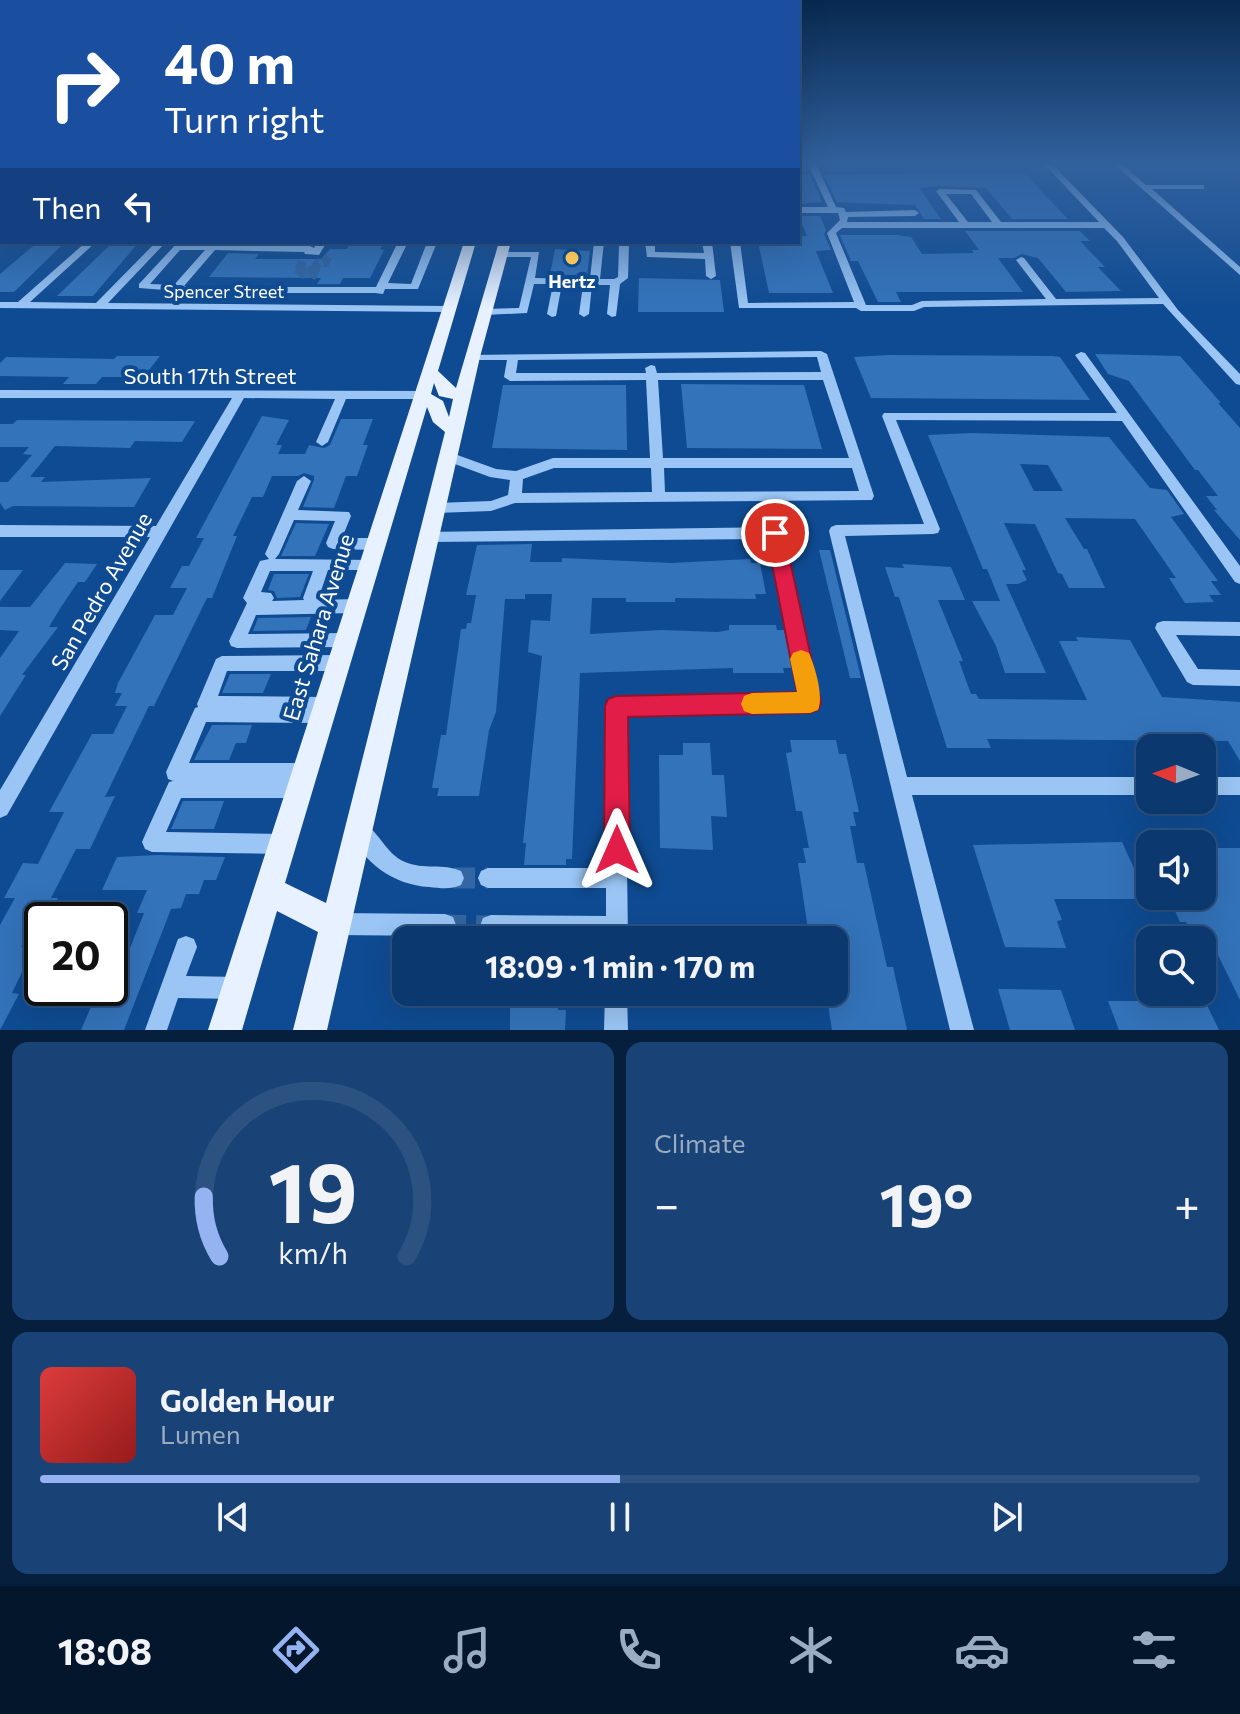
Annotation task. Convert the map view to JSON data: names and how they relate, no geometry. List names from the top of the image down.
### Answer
{
  "streets": {
    "main road": ["East Sahara Avenue"],
    "street": ["Spencer Street", "South 17th Street", "San Pedro Avenue"]
  },
  "crossings": [
    ["Spencer Street", "East Sahara Avenue"],
    ["South 17th Street", "San Pedro Avenue"],
    ["South 17th Street", "East Sahara Avenue"]
  ],
  "places": ["Hertz"],
  "north": "left",
  "page": {
    "turn": ["40 m", "Turn right"],
    "then": "Then",
    "limit": "20",
    "trip": "18:09 · 1 min · 170 m",
    "tile": "Climate",
    "heat": ["−", "19°", "+"],
    "song": ["Golden Hour", "Lumen"],
    "tabs": "18:08",
    "gauge": ["19", "km/h"]
  }
}
